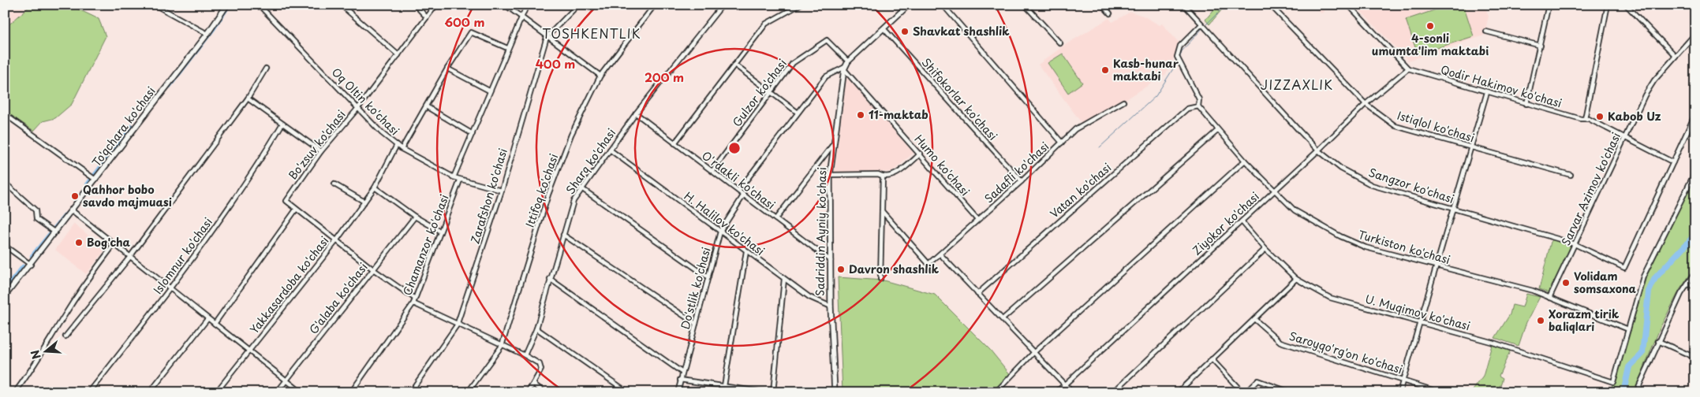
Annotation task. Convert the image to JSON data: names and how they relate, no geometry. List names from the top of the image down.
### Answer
{
  "streets": {
    "street": [
      "Qodir Hakimov ko'chasi",
      "Gulzor ko'chasi",
      "Shifokorlar ko'chasi",
      "Oq Oltin ko'chasi",
      "To'qchara ko'chasi",
      "Istiqlol ko'chasi",
      "Bo'zsuv ko'chasi",
      "Sharq ko'chasi",
      "Humo ko'chasi",
      "Sadafli ko'chasi",
      "O'rdakli ko'chasi",
      "Sangzor ko'chasi",
      "Sarvar Azimov ko'chasi",
      "Ittifoq ko'chasi",
      "Vatan ko'chasi",
      "Zarafshon ko'chasi",
      "H. Halilov ko'chasi",
      "Ziyokor ko'chasi",
      "Sadriddin Ayniy ko'chasi",
      "Chamanzor ko'chasi",
      "Turkiston ko'chasi",
      "Islomnur ko'chasi",
      "Yakkasardoba ko'chasi",
      "Do'stlik ko'chasi",
      "G'alaba ko'chasi",
      "U. Muqimov ko'chasi",
      "Saroyqo'rg'on ko'chasi"
    ]
  },
  "crossings": [
    ["Qodir Hakimov ko'chasi", "Sangzor ko'chasi"],
    ["Qodir Hakimov ko'chasi", "Sarvar Azimov ko'chasi"],
    ["Qodir Hakimov ko'chasi", "Ziyokor ko'chasi"],
    ["Gulzor ko'chasi", "O'rdakli ko'chasi"],
    ["Gulzor ko'chasi", "Sadriddin Ayniy ko'chasi"],
    ["Shifokorlar ko'chasi", "Sadafli ko'chasi"],
    ["Shifokorlar ko'chasi", "Sadriddin Ayniy ko'chasi"],
    ["Oq Oltin ko'chasi", "Bo'zsuv ko'chasi"],
    ["Oq Oltin ko'chasi", "Zarafshon ko'chasi"],
    ["Oq Oltin ko'chasi", "Chamanzor ko'chasi"],
    ["Oq Oltin ko'chasi", "Yakkasardoba ko'chasi"],
    ["Istiqlol ko'chasi", "Ziyokor ko'chasi"],
    ["Sharq ko'chasi", "O'rdakli ko'chasi"],
    ["Sharq ko'chasi", "H. Halilov ko'chasi"],
    ["Humo ko'chasi", "Sadafli ko'chasi"],
    ["Humo ko'chasi", "Sadriddin Ayniy ko'chasi"],
    ["O'rdakli ko'chasi", "Sadriddin Ayniy ko'chasi"],
    ["O'rdakli ko'chasi", "Do'stlik ko'chasi"],
    ["Sangzor ko'chasi", "Sarvar Azimov ko'chasi"],
    ["Sangzor ko'chasi", "Ziyokor ko'chasi"],
    ["Sangzor ko'chasi", "Turkiston ko'chasi"],
    ["Sarvar Azimov ko'chasi", "Turkiston ko'chasi"],
    ["Vatan ko'chasi", "Turkiston ko'chasi"],
    ["H. Halilov ko'chasi", "Sadriddin Ayniy ko'chasi"],
    ["H. Halilov ko'chasi", "Do'stlik ko'chasi"],
    ["Ziyokor ko'chasi", "Turkiston ko'chasi"],
    ["Ziyokor ko'chasi", "U. Muqimov ko'chasi"],
    ["Turkiston ko'chasi", "U. Muqimov ko'chasi"]
  ],
  "districts": ["TOSHKENTLIK", "JIZZAXLIK"],
  "places": [
    "4-sonli umumta'lim maktabi",
    "Shavkat shashlik",
    "Kasb-hunar maktabi",
    "11-maktab",
    "Kabob Uz",
    "Qahhor bobo savdo majmuasi",
    "Bog'cha",
    "Davron shashlik",
    "Volidam somsaxona",
    "Xorazm tirik baliqlari"
  ],
  "north": "left",
  "rings": ["600 m", "400 m", "200 m"]
}
